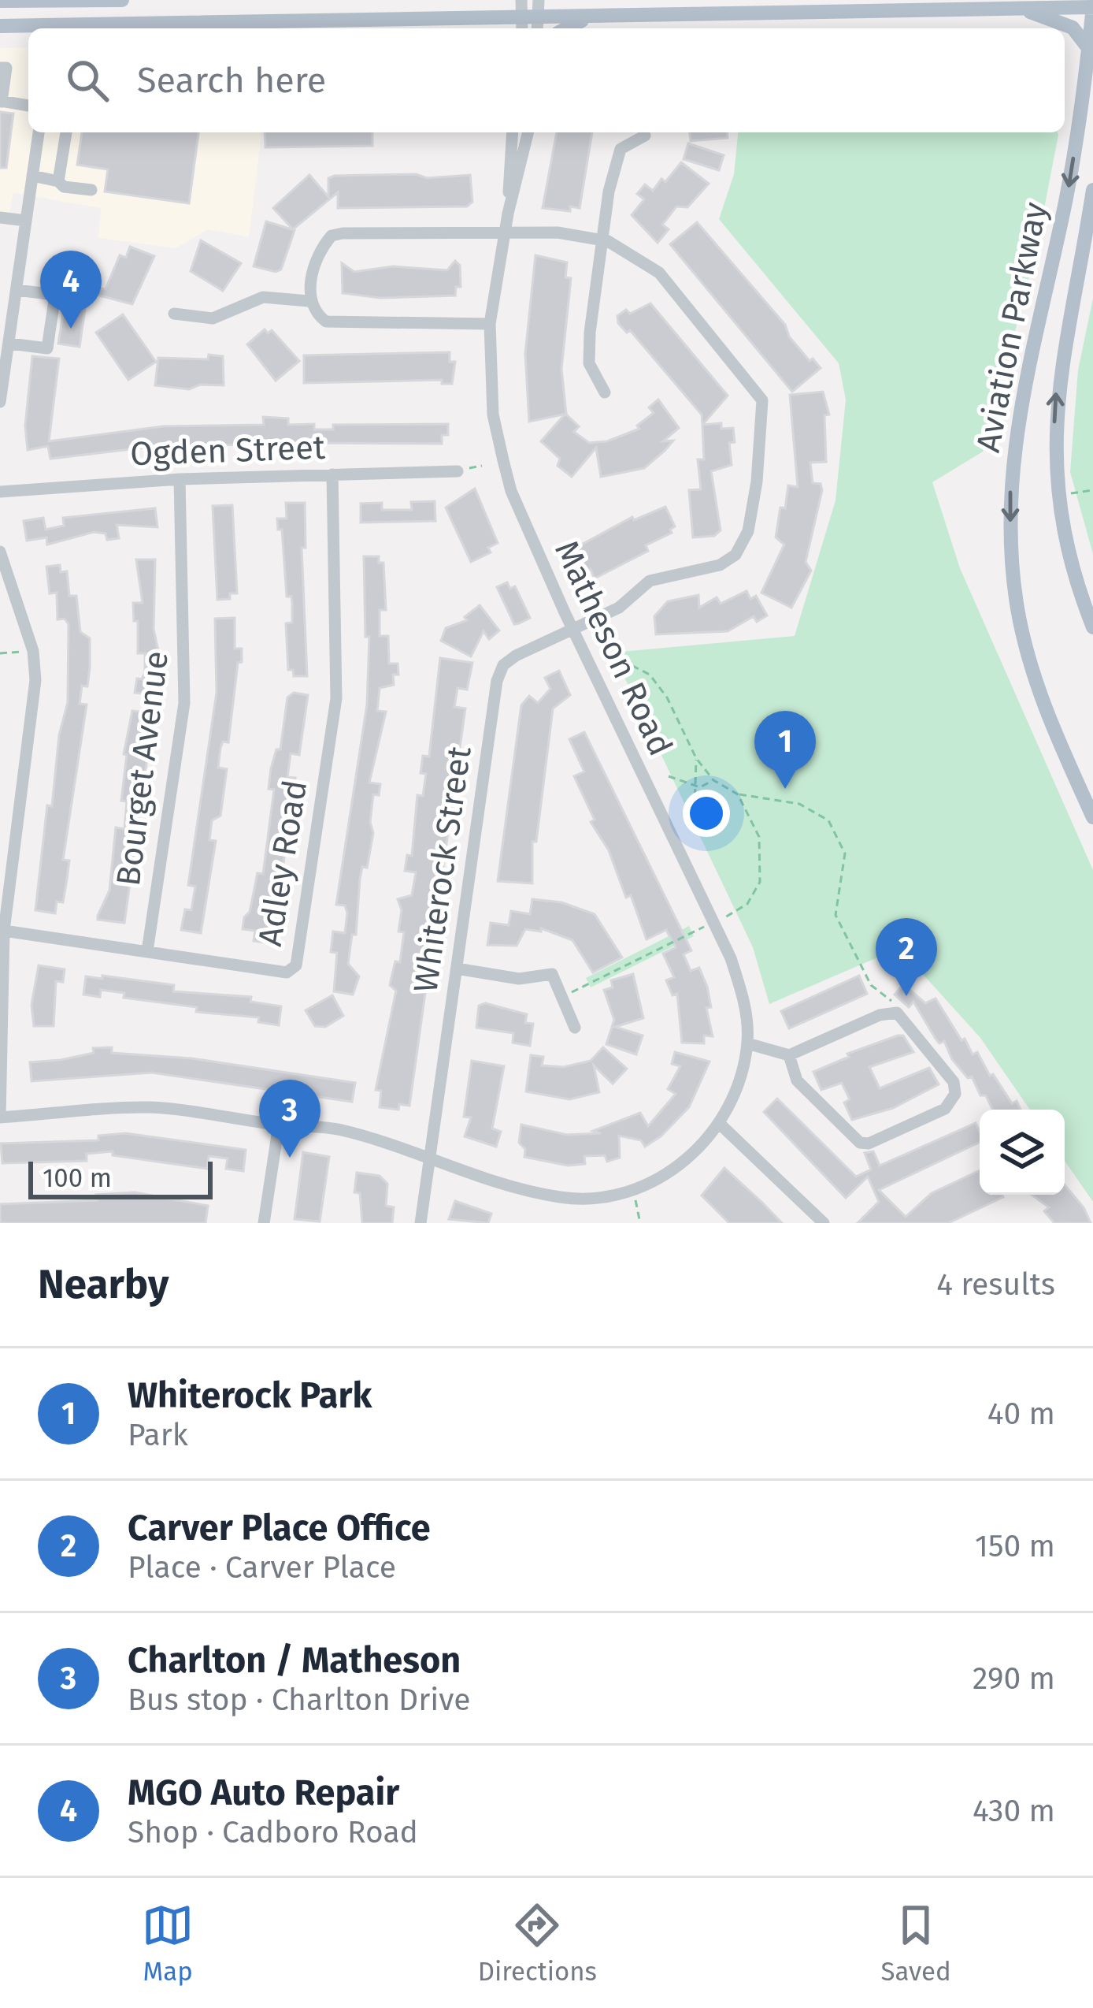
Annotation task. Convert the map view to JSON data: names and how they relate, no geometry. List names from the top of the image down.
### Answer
{
  "streets": {
    "main road": ["Aviation Parkway"],
    "street": [
      "Ogden Street",
      "Matheson Road",
      "Bourget Avenue",
      "Adley Road",
      "Whiterock Street"
    ]
  },
  "crossings": [
    ["Ogden Street", "Bourget Avenue"],
    ["Ogden Street", "Adley Road"],
    ["Matheson Road", "Whiterock Street"],
    ["Bourget Avenue", "Adley Road"]
  ],
  "scale_bar": "100 m",
  "page": {
    "search": "Search here",
    "pins": [
      "4",
      "1",
      "2",
      "3"
    ],
    "scale": "100 m",
    "heading": ["Nearby", "4 results"],
    "list": [
      {
        "mark": "1",
        "name": "Whiterock Park",
        "note": "Park",
        "value": "40 m"
      },
      {
        "mark": "2",
        "name": "Carver Place Office",
        "note": "Place · Carver Place",
        "value": "150 m"
      },
      {
        "mark": "3",
        "name": "Charlton / Matheson",
        "note": "Bus stop · Charlton Drive",
        "value": "290 m"
      },
      {
        "mark": "4",
        "name": "MGO Auto Repair",
        "note": "Shop · Cadboro Road",
        "value": "430 m"
      }
    ],
    "nav": ["Map", "Directions", "Saved"]
  }
}
